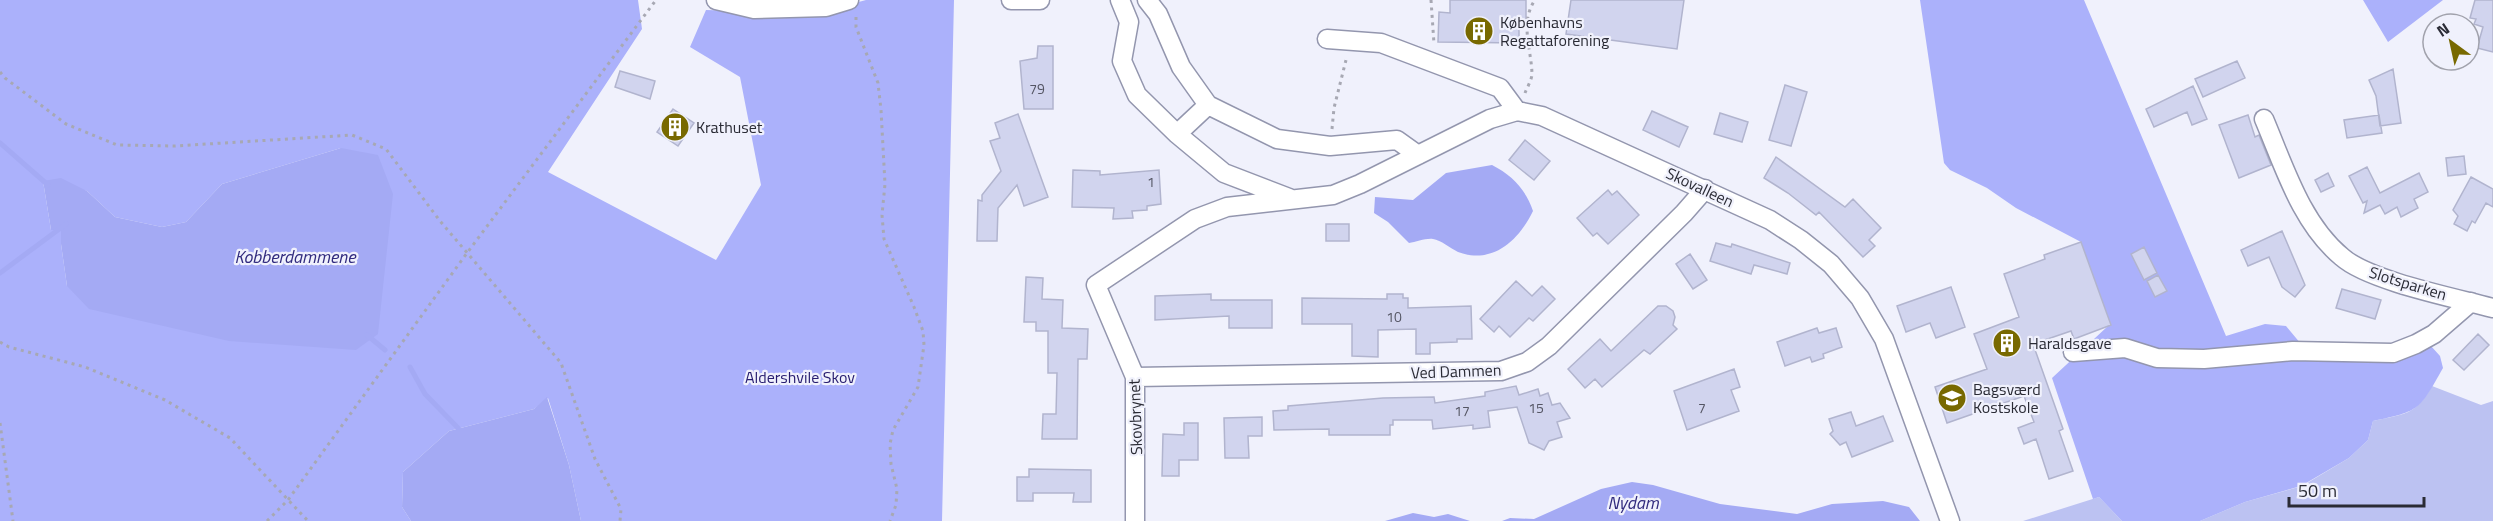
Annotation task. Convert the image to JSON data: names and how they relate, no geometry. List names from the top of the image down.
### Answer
{
  "streets": {
    "street": [
      "Skovalleen",
      "Slotsparken",
      "Ved Dammen",
      "Skovbrynet"
    ]
  },
  "crossings": [
    ["Skovalleen", "Ved Dammen"],
    ["Ved Dammen", "Skovbrynet"]
  ],
  "water": ["Kobberdammene", "Nydam"],
  "parks": ["Aldershvile Skov"],
  "places": {
    "building": ["Københavns Regattaforening", "Krathuset", "Haraldsgave"],
    "school or university": ["Bagsværd Kostskole"]
  },
  "house_numbers": [
    "79",
    "1",
    "10",
    "15",
    "7",
    "17"
  ],
  "scale_bar": "50 m",
  "north": "top left"
}
